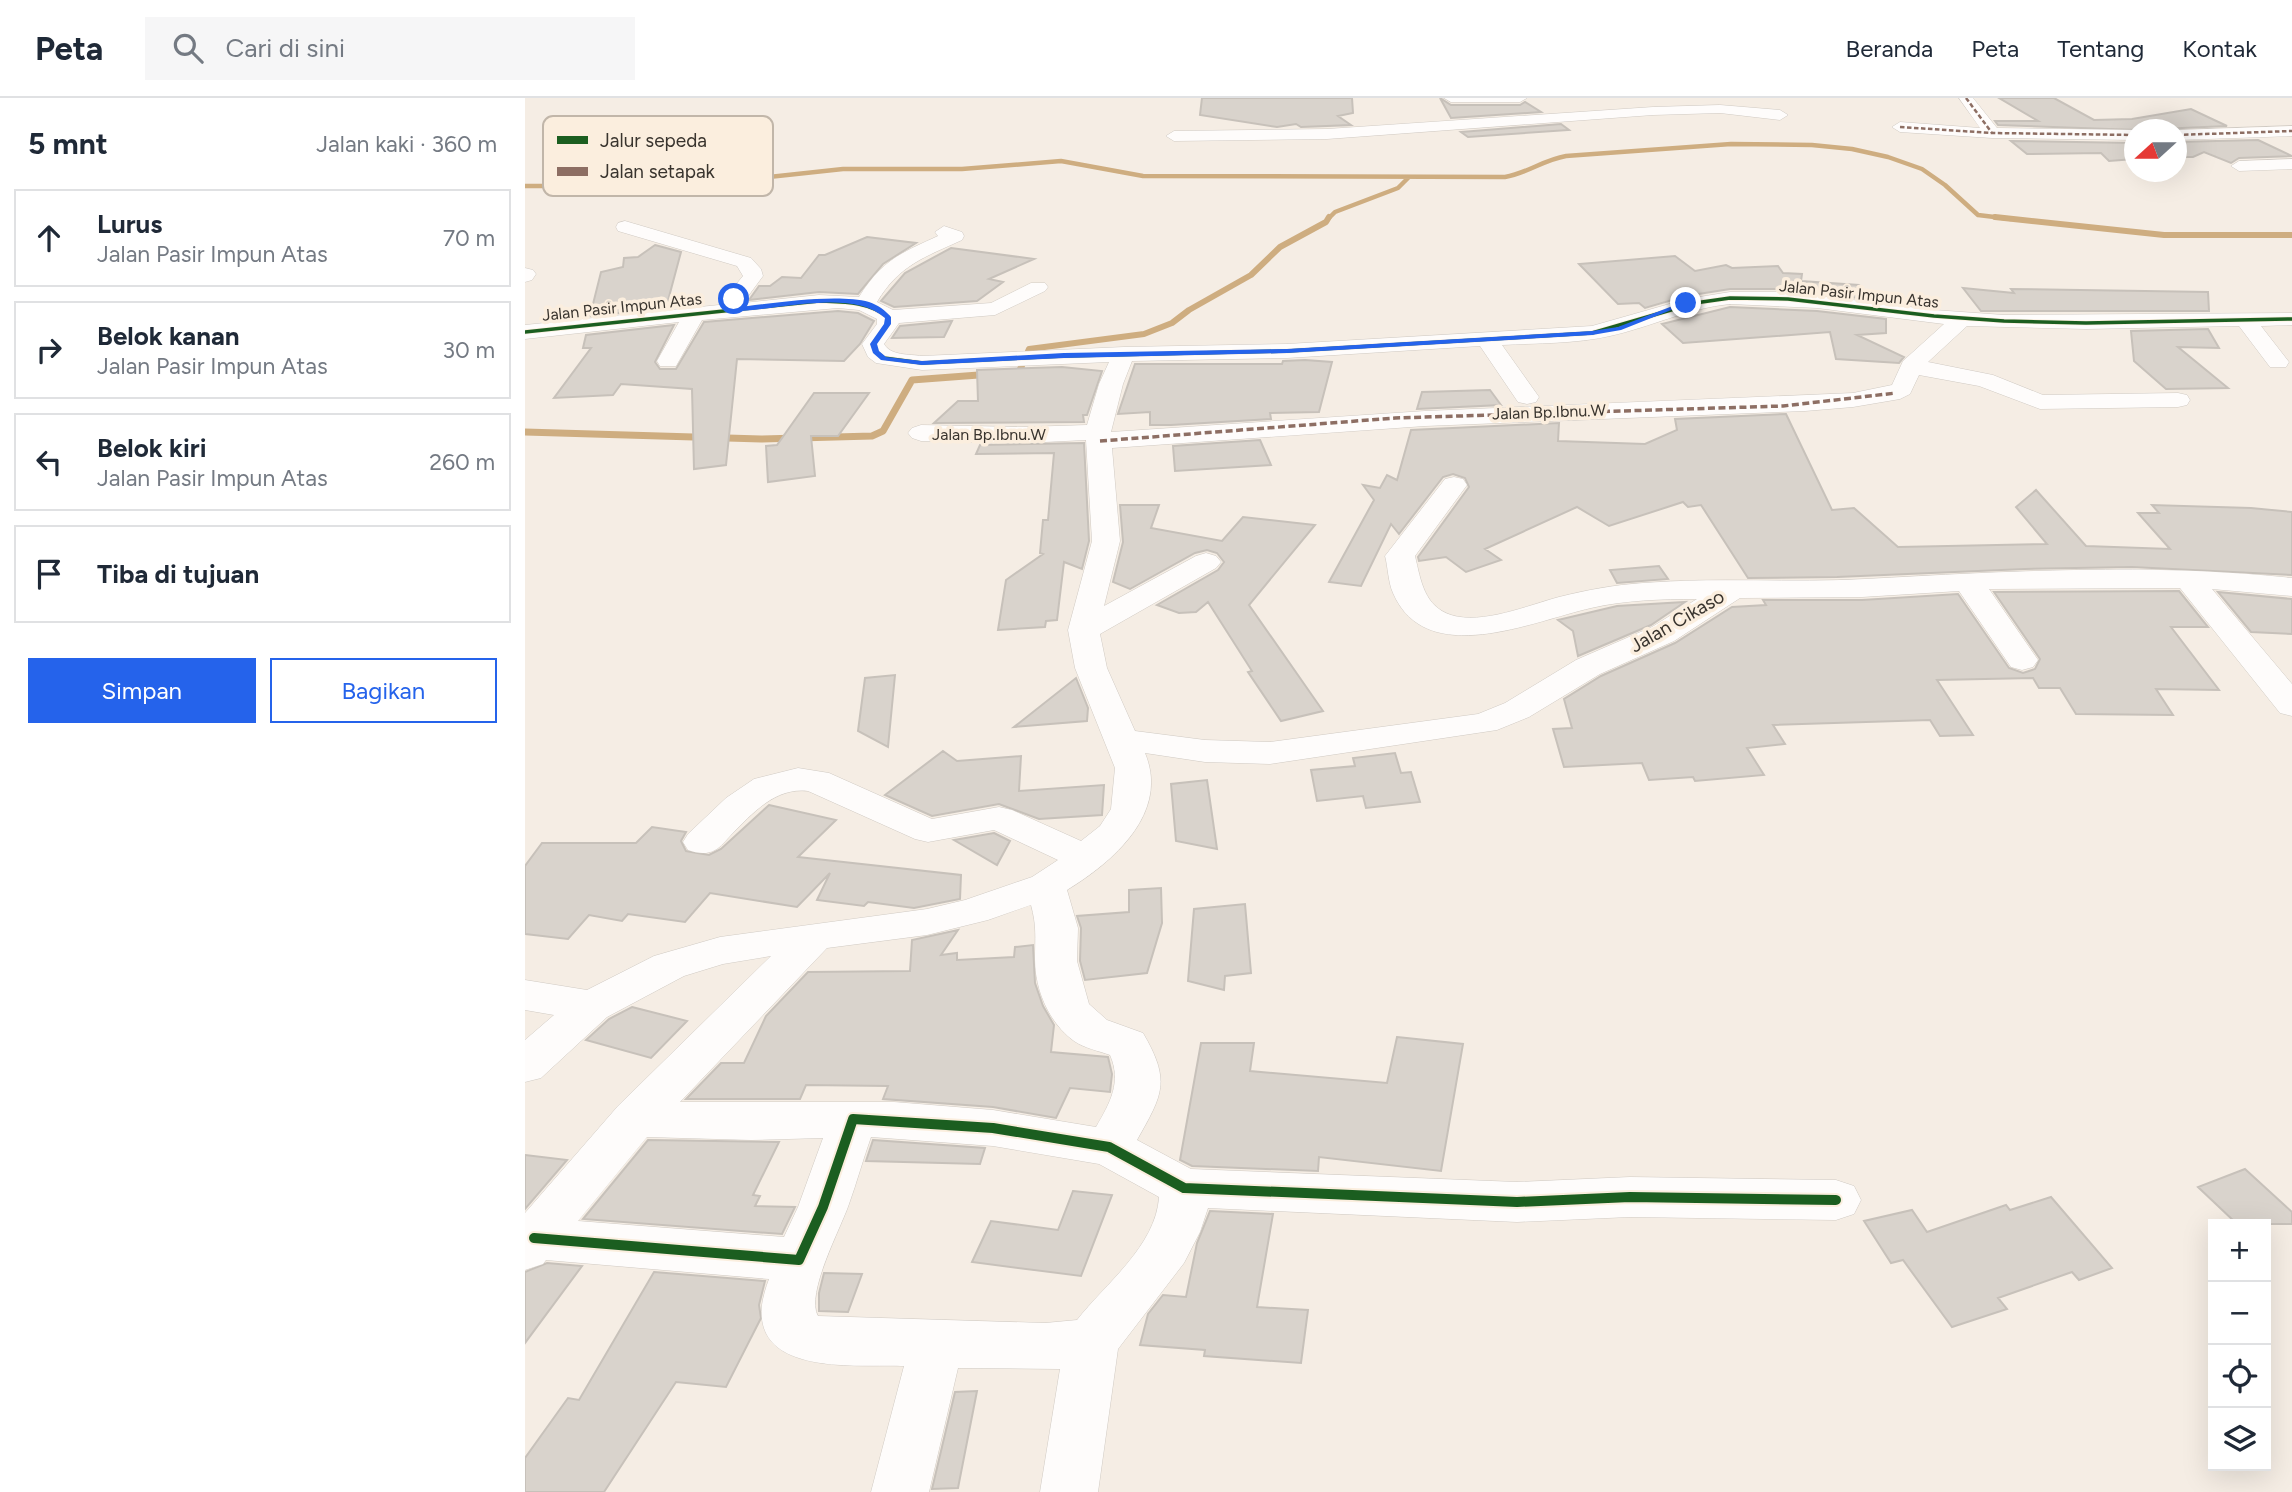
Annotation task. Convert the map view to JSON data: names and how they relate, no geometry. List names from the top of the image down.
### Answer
{
  "streets": {
    "street": ["Jalan Pasir Impun Atas", "Jalan Bp.Ibnu.W", "Jalan Cikaso"]
  },
  "crossings": [
    ["Jalan Pasir Impun Atas", "Jalan Bp.Ibnu.W"]
  ],
  "legend": ["Jalur sepeda", "Jalan setapak"],
  "north": "left",
  "page": {
    "header": "Peta",
    "search": "Cari di sini",
    "nav": [
      "Beranda",
      "Peta",
      "Tentang",
      "Kontak"
    ],
    "heading": ["5 mnt", "Jalan kaki · 360 m"],
    "list": [
      ["Lurus", "Jalan Pasir Impun Atas", "70 m"],
      ["Belok kanan", "Jalan Pasir Impun Atas", "30 m"],
      ["Belok kiri", "Jalan Pasir Impun Atas", "260 m"],
      "Tiba di tujuan"
    ],
    "buttons": ["Simpan", "Bagikan"],
    "map_buttons": ["+", "−"]
  }
}
